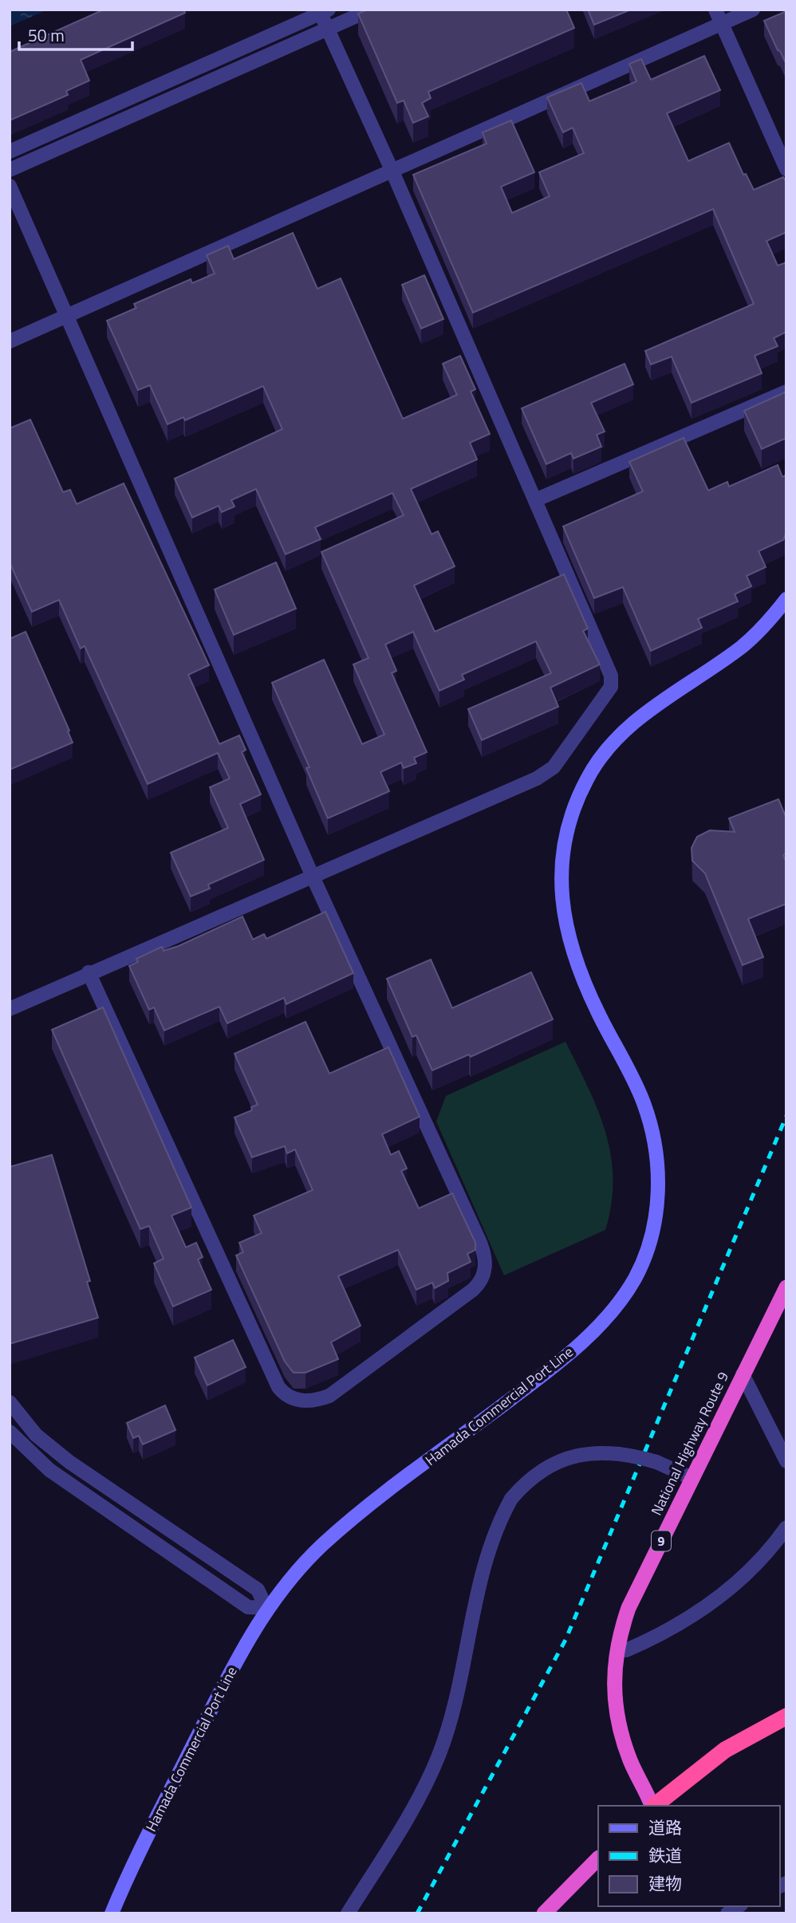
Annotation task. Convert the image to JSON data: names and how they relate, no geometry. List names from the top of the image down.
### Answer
{
  "streets": {
    "highway": ["National Highway Route 9", "9"],
    "main road": ["Hamada Commercial Port Line"]
  },
  "legend": ["道路", "鉄道", "建物"],
  "scale_bar": "50 m"
}
